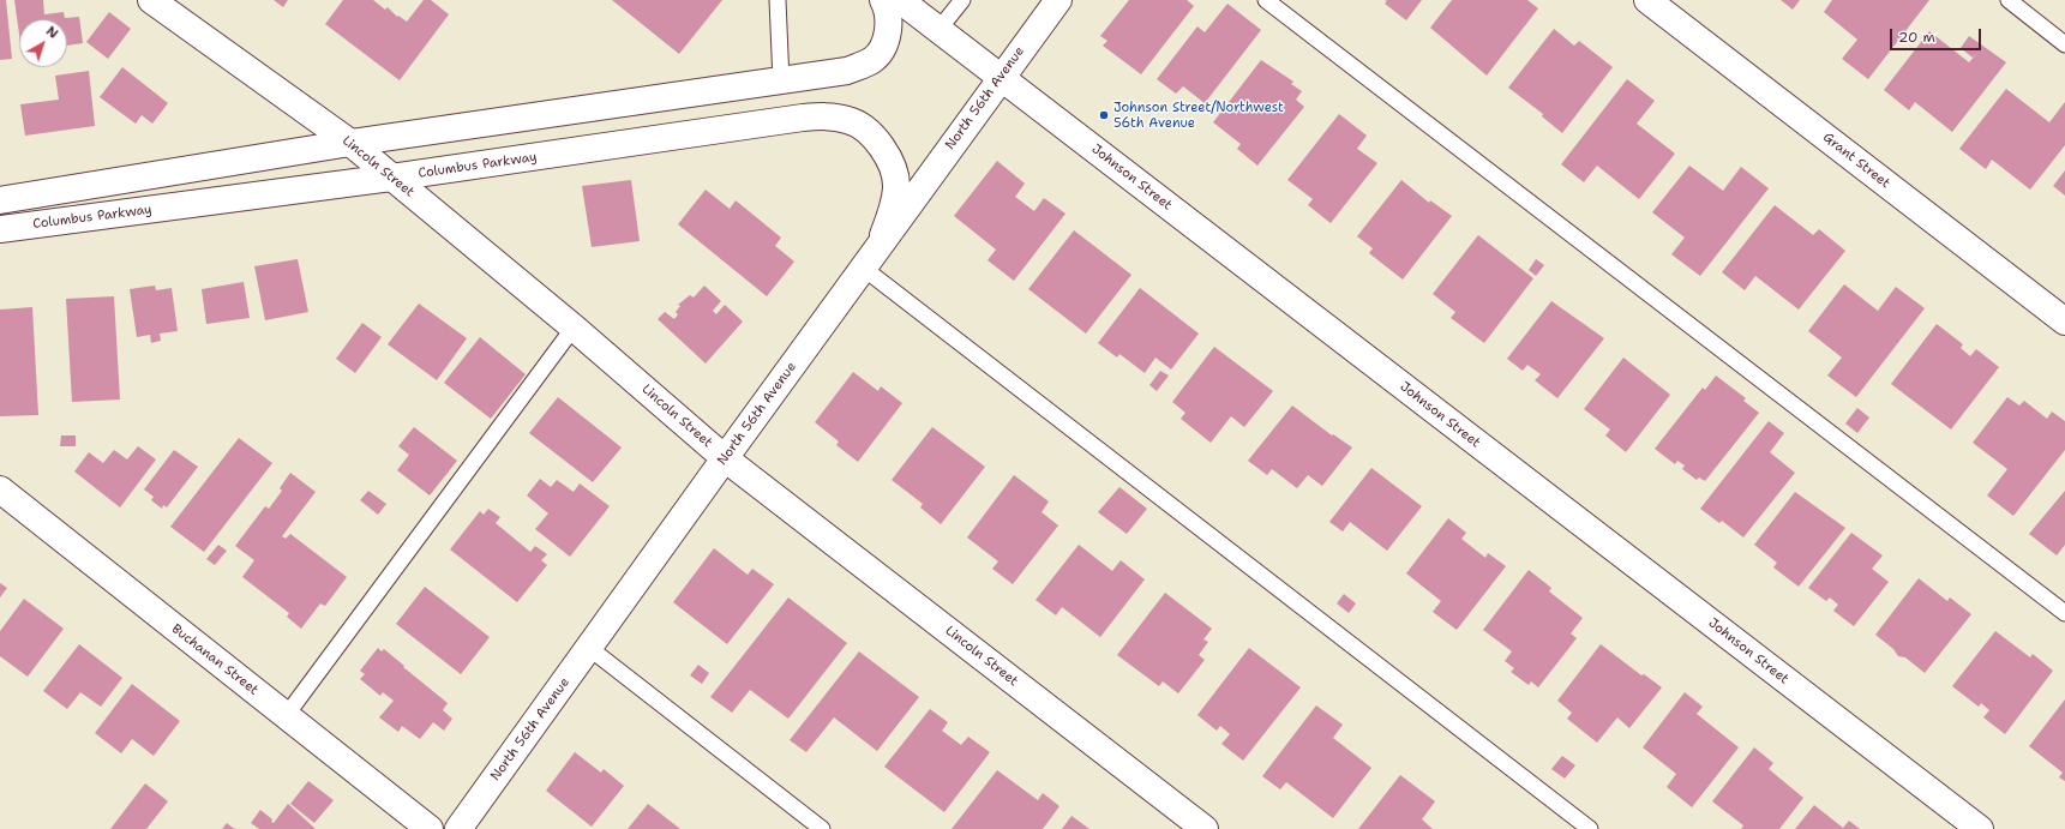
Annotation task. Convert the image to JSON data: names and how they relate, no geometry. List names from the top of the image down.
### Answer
{
  "streets": {
    "street": [
      "North 56th Avenue",
      "Grant Street",
      "Columbus Parkway",
      "Lincoln Street",
      "Johnson Street",
      "Buchanan Street"
    ]
  },
  "crossings": [
    ["North 56th Avenue", "Columbus Parkway"],
    ["North 56th Avenue", "Lincoln Street"],
    ["North 56th Avenue", "Johnson Street"],
    ["Columbus Parkway", "Lincoln Street"]
  ],
  "places": ["Johnson Street/Northwest 56th Avenue"],
  "scale_bar": "20 m",
  "north": "top right"
}
